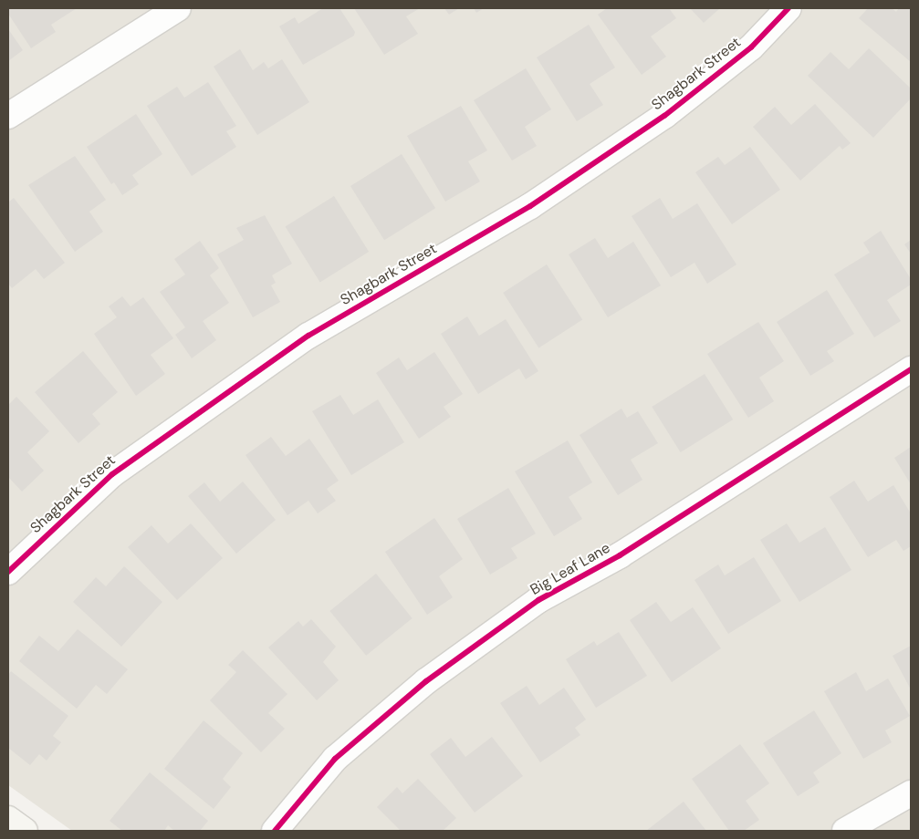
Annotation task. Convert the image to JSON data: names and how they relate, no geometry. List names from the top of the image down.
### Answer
{
  "streets": {
    "street": ["Shagbark Street", "Big Leaf Lane"]
  }
}
